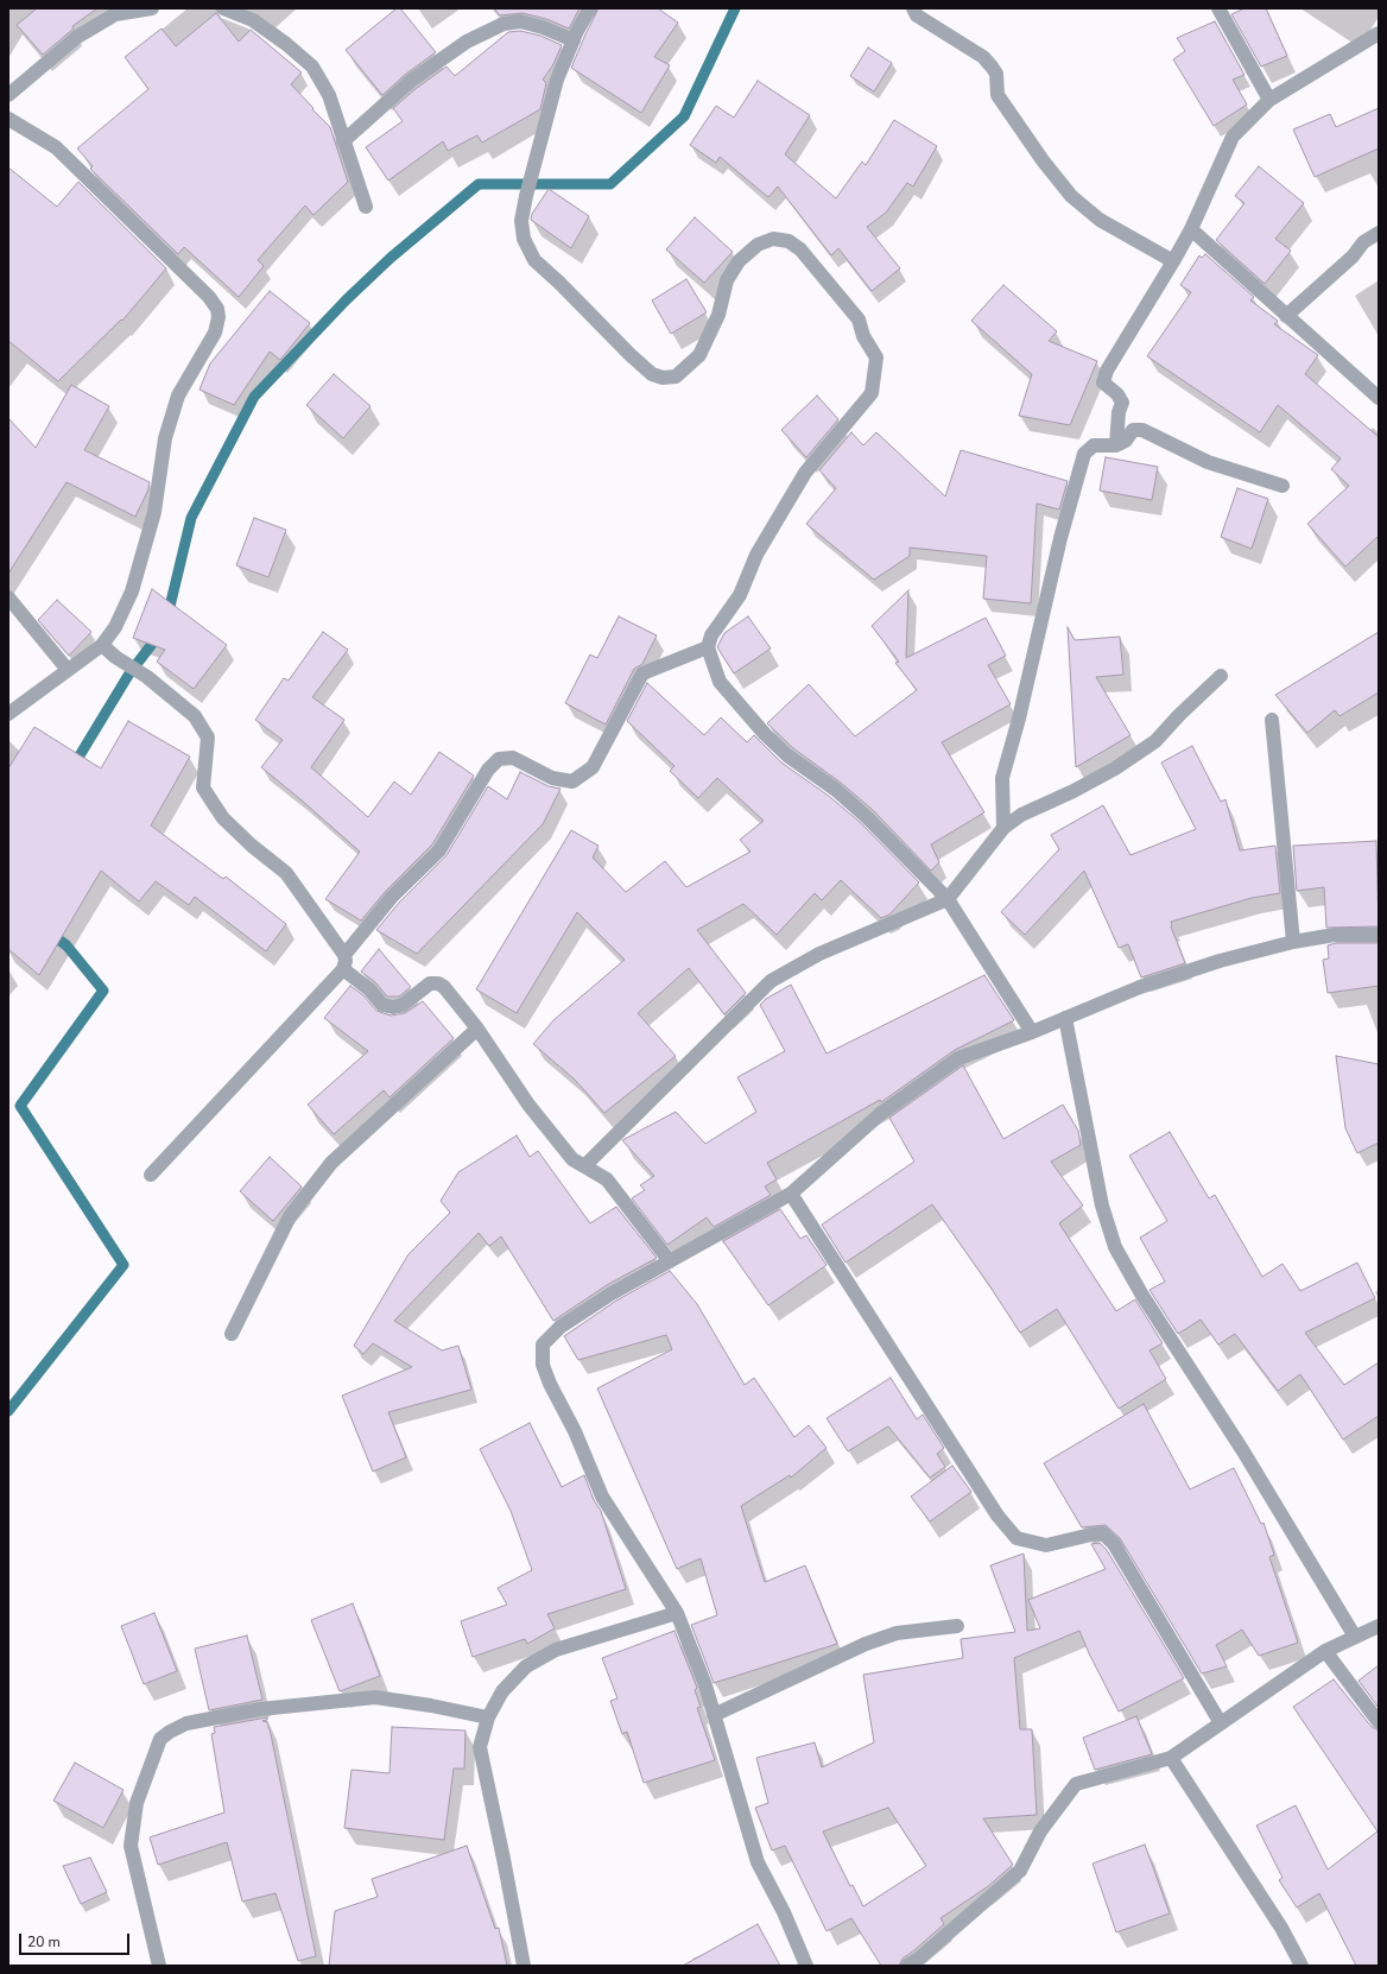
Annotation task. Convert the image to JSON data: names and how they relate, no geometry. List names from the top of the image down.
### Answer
{
  "scale_bar": "20 m"
}
